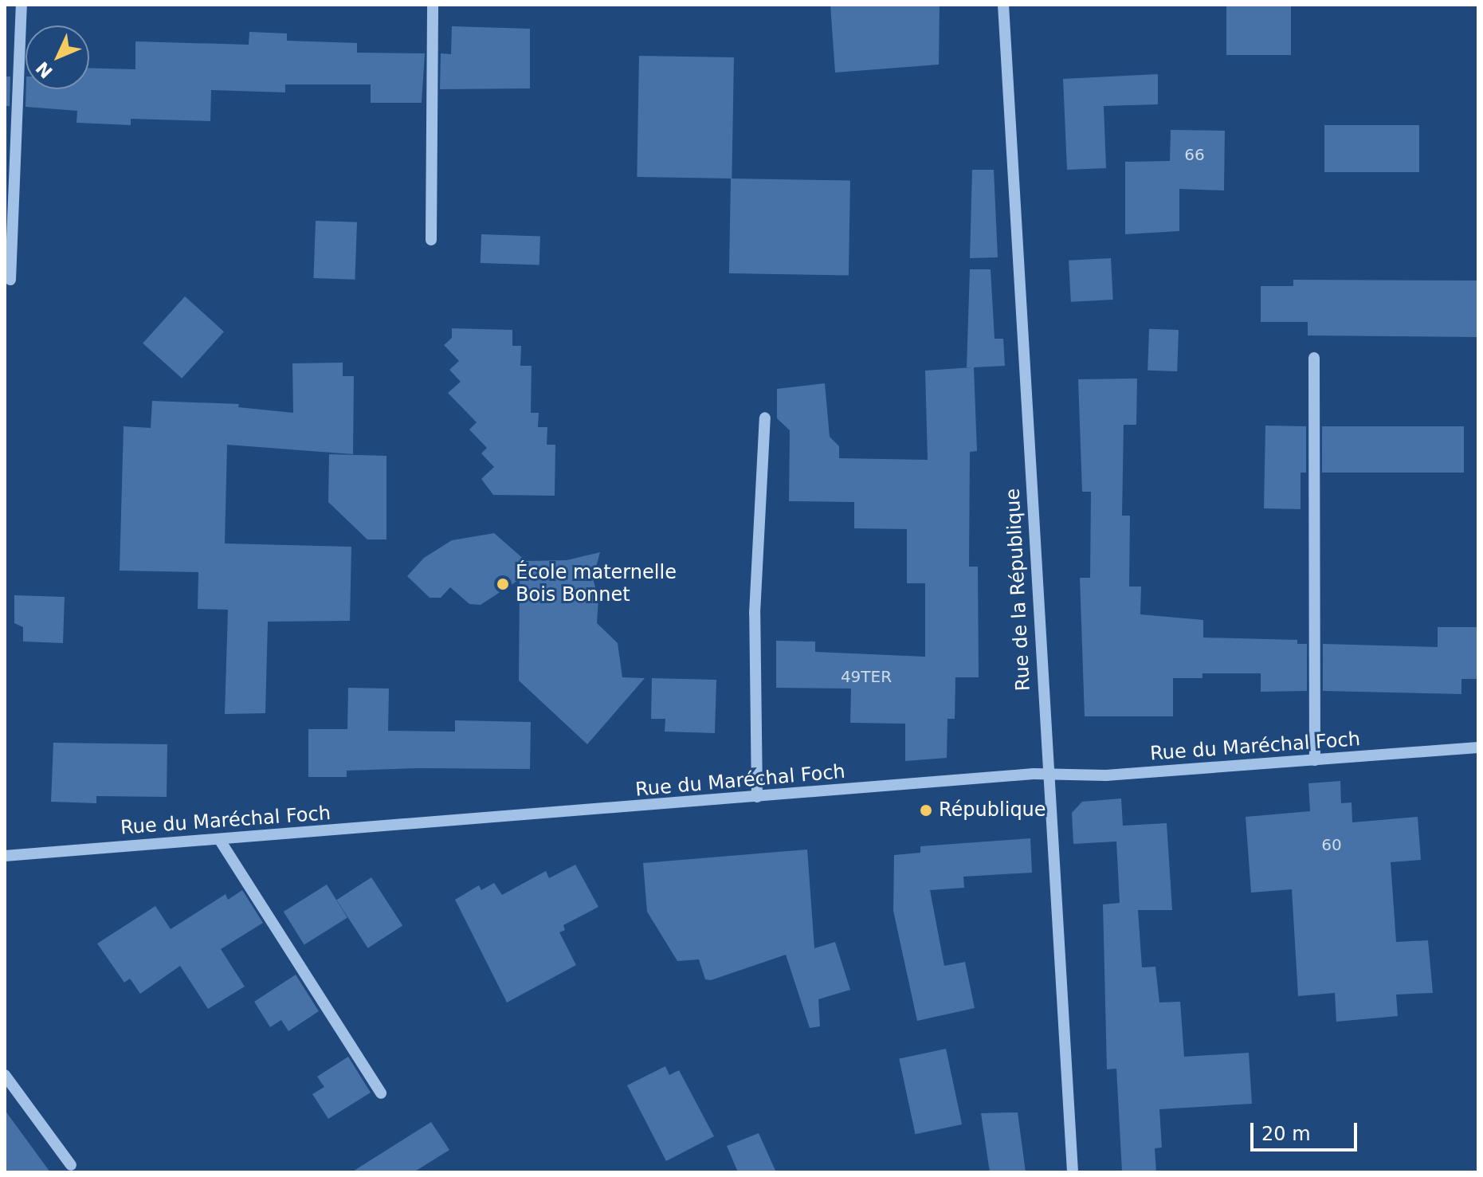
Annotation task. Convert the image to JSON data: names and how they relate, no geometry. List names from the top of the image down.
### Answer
{
  "streets": {
    "street": ["Rue de la République", "Rue du Maréchal Foch"]
  },
  "crossings": [
    ["Rue de la République", "Rue du Maréchal Foch"]
  ],
  "places": ["École maternelle Bois Bonnet", "République"],
  "house_numbers": ["66", "49TER", "60"],
  "scale_bar": "20 m",
  "north": "bottom left"
}
